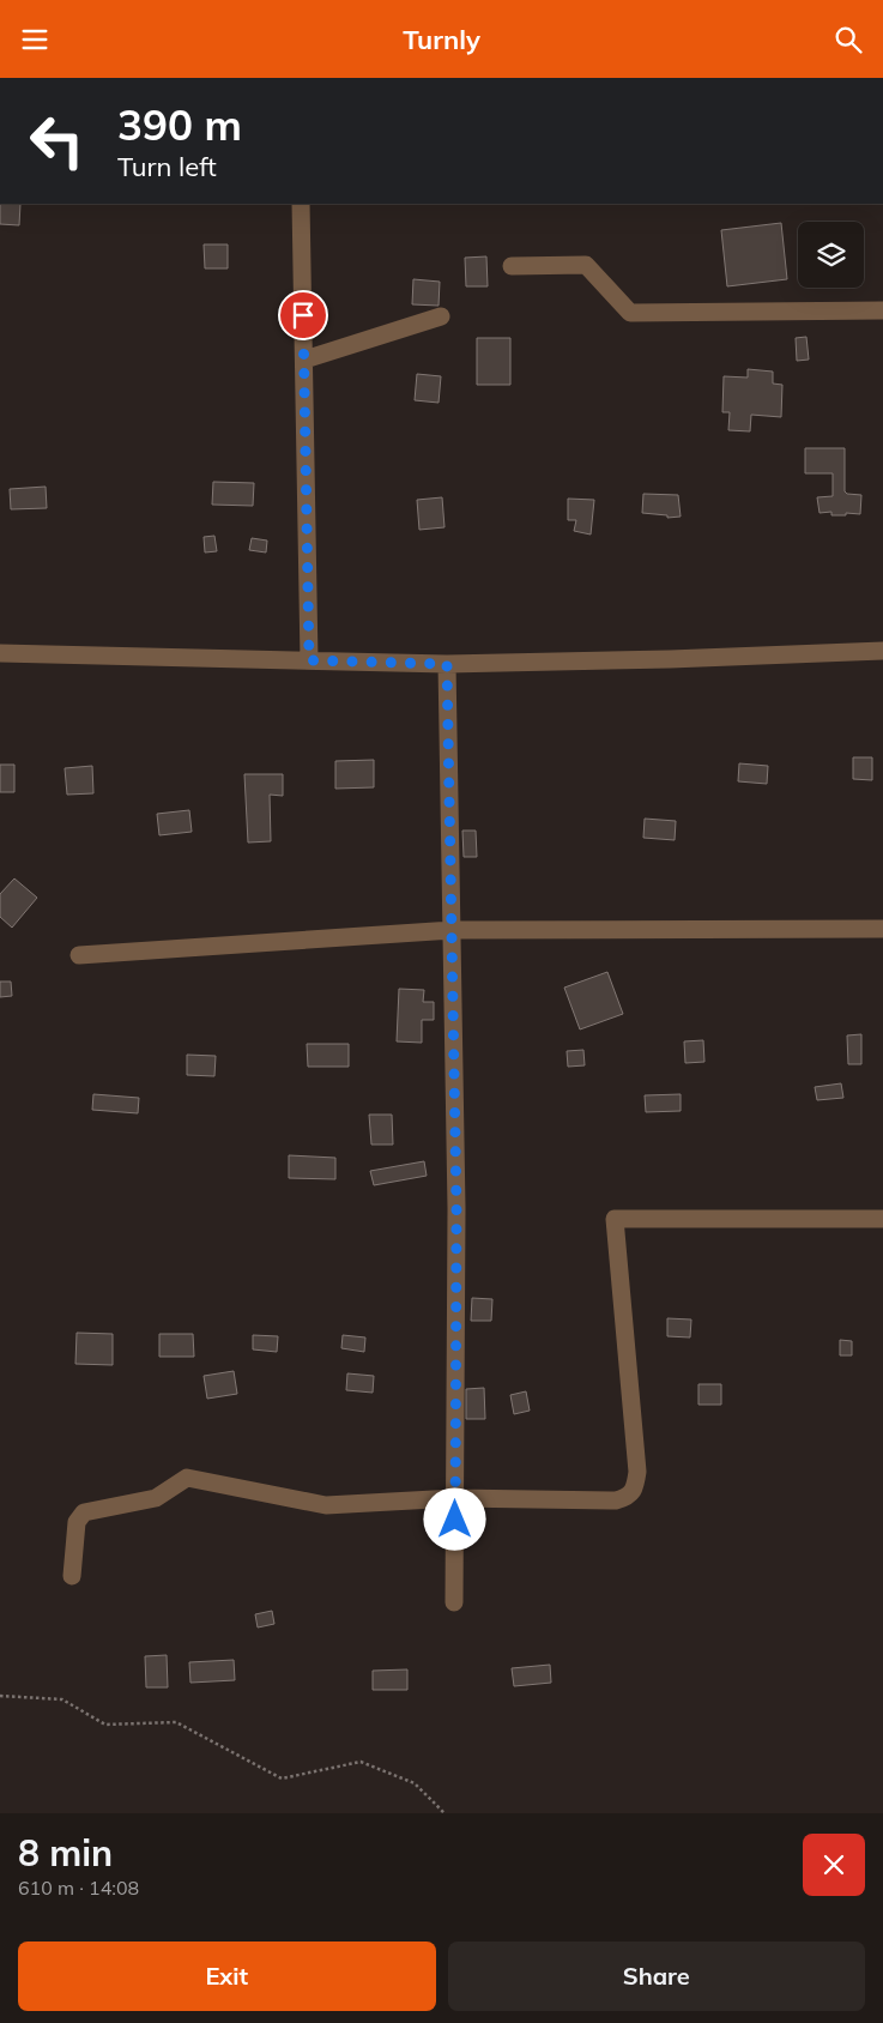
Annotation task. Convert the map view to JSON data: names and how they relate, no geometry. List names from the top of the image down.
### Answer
{
  "page": {
    "header": "Turnly",
    "turn": ["390 m", "Turn left"],
    "heading": ["8 min", "610 m · 14:08"],
    "buttons": ["Exit", "Share"]
  }
}
